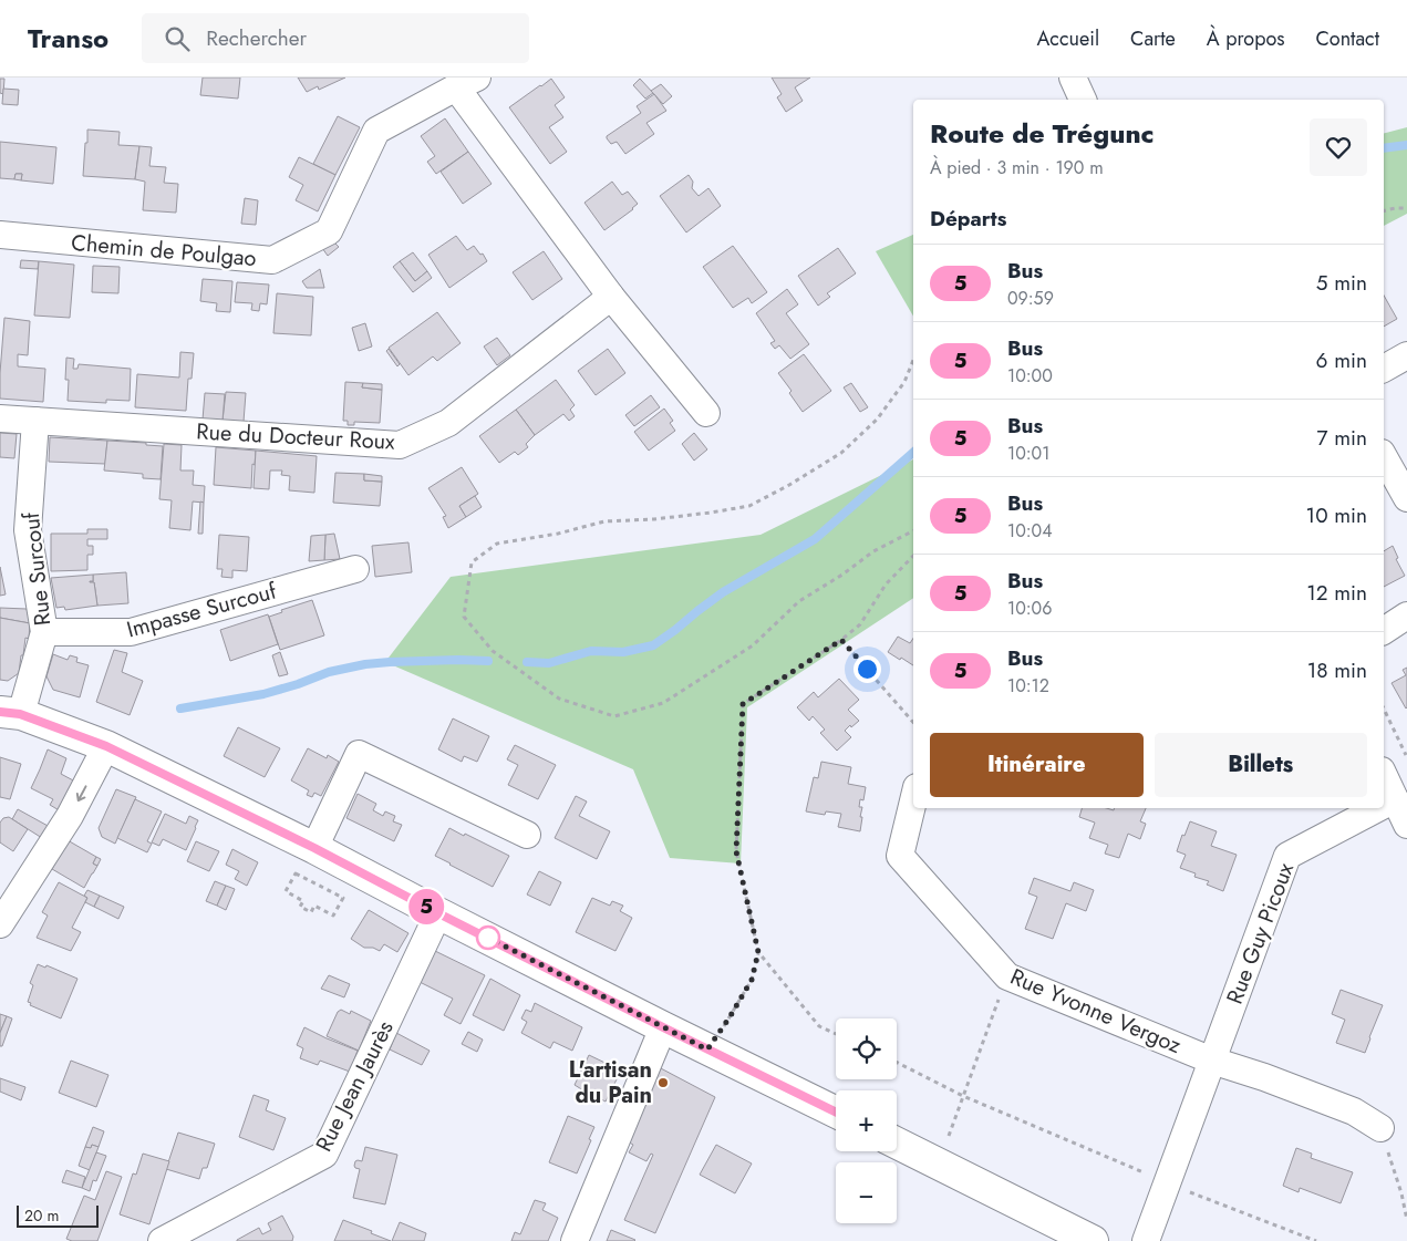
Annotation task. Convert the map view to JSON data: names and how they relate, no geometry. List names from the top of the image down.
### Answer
{
  "streets": {
    "street": [
      "Chemin de Poulgao",
      "Rue du Docteur Roux",
      "Rue Surcouf",
      "Impasse Surcouf",
      "Rue Guy Picoux",
      "Rue Yvonne Vergoz",
      "Rue Jean Jaurès"
    ]
  },
  "crossings": [
    ["Rue du Docteur Roux", "Rue Surcouf"],
    ["Rue Surcouf", "Impasse Surcouf"],
    ["Rue Guy Picoux", "Rue Yvonne Vergoz"]
  ],
  "places": ["L'artisan du Pain"],
  "lines": ["bus line 5"],
  "scale_bar": "20 m",
  "page": {
    "header": "Transo",
    "search": "Rechercher",
    "nav": [
      "Accueil",
      "Carte",
      "À propos",
      "Contact"
    ],
    "on_map": "5",
    "heading": [
      ["Route de Trégunc", "À pied · 3 min · 190 m"],
      "Départs"
    ],
    "list": [
      {
        "mark": "5",
        "name": "Bus",
        "note": "09:59",
        "value": "5 min"
      },
      {
        "mark": "5",
        "name": "Bus",
        "note": "10:00",
        "value": "6 min"
      },
      {
        "mark": "5",
        "name": "Bus",
        "note": "10:01",
        "value": "7 min"
      },
      {
        "mark": "5",
        "name": "Bus",
        "note": "10:04",
        "value": "10 min"
      },
      {
        "mark": "5",
        "name": "Bus",
        "note": "10:06",
        "value": "12 min"
      },
      {
        "mark": "5",
        "name": "Bus",
        "note": "10:12",
        "value": "18 min"
      }
    ],
    "buttons": ["Itinéraire", "Billets"],
    "map_buttons": ["+", "−"],
    "scale": "20 m"
  }
}
